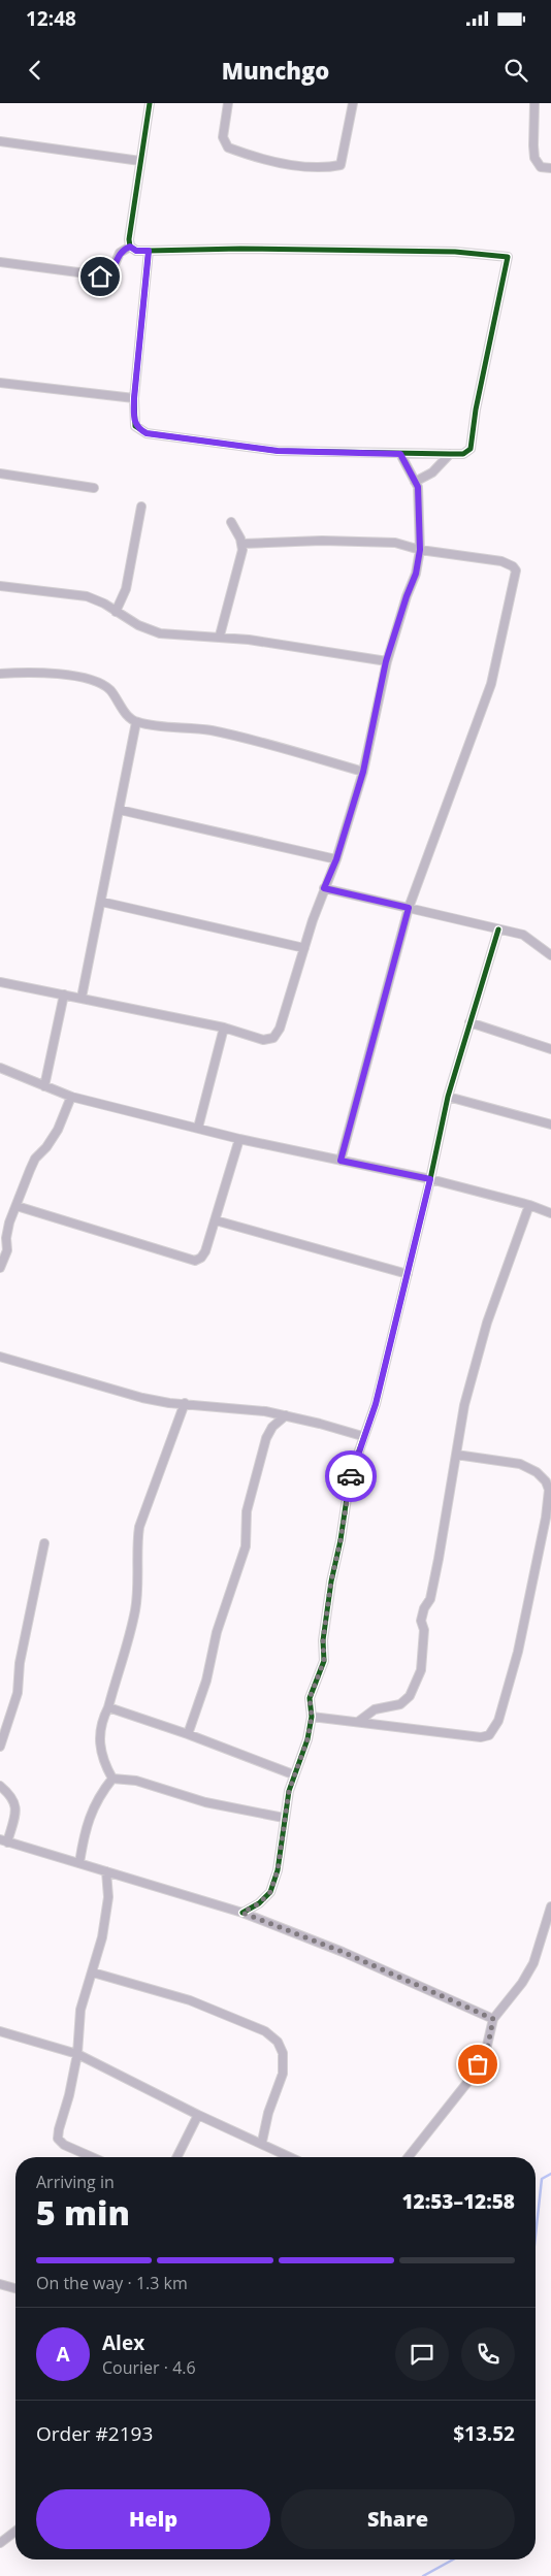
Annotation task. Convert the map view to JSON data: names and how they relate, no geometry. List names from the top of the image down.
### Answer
{
  "page": {
    "status": "12:48",
    "header": "Munchgo",
    "heading": ["5 min", "Arriving in", "12:53–12:58"],
    "panel": [
      "Alex",
      "Courier · 4.6",
      "Order #2193",
      "$13.52"
    ],
    "bar": "On the way · 1.3 km",
    "round": "A",
    "buttons": ["Help", "Share"]
  }
}
